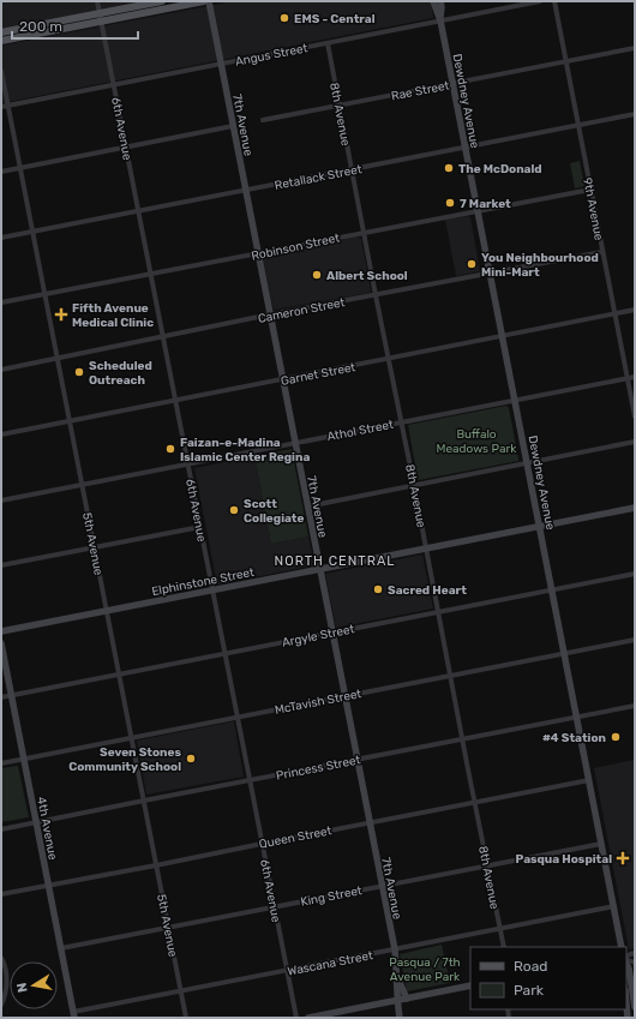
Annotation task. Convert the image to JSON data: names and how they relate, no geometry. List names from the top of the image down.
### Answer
{
  "streets": {
    "street": [
      "Angus Street",
      "Rae Street",
      "Dewdney Avenue",
      "8th Avenue",
      "7th Avenue",
      "6th Avenue",
      "Retallack Street",
      "9th Avenue",
      "Robinson Street",
      "Cameron Street",
      "Garnet Street",
      "Athol Street",
      "5th Avenue",
      "Elphinstone Street",
      "Argyle Street",
      "McTavish Street",
      "Princess Street",
      "4th Avenue",
      "Queen Street",
      "King Street",
      "Wascana Street"
    ]
  },
  "crossings": [
    ["Angus Street", "Dewdney Avenue"],
    ["Angus Street", "8th Avenue"],
    ["Angus Street", "7th Avenue"],
    ["Angus Street", "6th Avenue"],
    ["Angus Street", "5th Avenue"],
    ["Rae Street", "Dewdney Avenue"],
    ["Rae Street", "8th Avenue"],
    ["Rae Street", "9th Avenue"],
    ["Dewdney Avenue", "Retallack Street"],
    ["Dewdney Avenue", "Robinson Street"],
    ["Dewdney Avenue", "Cameron Street"],
    ["Dewdney Avenue", "Garnet Street"],
    ["Dewdney Avenue", "Athol Street"],
    ["Dewdney Avenue", "Elphinstone Street"],
    ["Dewdney Avenue", "Argyle Street"],
    ["Dewdney Avenue", "McTavish Street"],
    ["Dewdney Avenue", "Princess Street"],
    ["Dewdney Avenue", "Queen Street"],
    ["Dewdney Avenue", "King Street"],
    ["Dewdney Avenue", "Wascana Street"],
    ["8th Avenue", "Retallack Street"],
    ["8th Avenue", "Robinson Street"],
    ["8th Avenue", "Cameron Street"],
    ["8th Avenue", "Garnet Street"],
    ["8th Avenue", "Athol Street"],
    ["8th Avenue", "Elphinstone Street"],
    ["8th Avenue", "Argyle Street"],
    ["8th Avenue", "McTavish Street"],
    ["8th Avenue", "Princess Street"],
    ["8th Avenue", "Queen Street"],
    ["8th Avenue", "King Street"],
    ["8th Avenue", "Wascana Street"],
    ["7th Avenue", "Retallack Street"],
    ["7th Avenue", "Robinson Street"],
    ["7th Avenue", "Cameron Street"],
    ["7th Avenue", "Garnet Street"],
    ["7th Avenue", "Athol Street"],
    ["7th Avenue", "Elphinstone Street"],
    ["7th Avenue", "Argyle Street"],
    ["7th Avenue", "McTavish Street"],
    ["7th Avenue", "Princess Street"],
    ["7th Avenue", "Queen Street"],
    ["7th Avenue", "King Street"],
    ["7th Avenue", "Wascana Street"],
    ["6th Avenue", "Retallack Street"],
    ["6th Avenue", "Robinson Street"],
    ["6th Avenue", "Cameron Street"],
    ["6th Avenue", "Garnet Street"],
    ["6th Avenue", "Athol Street"],
    ["6th Avenue", "Elphinstone Street"],
    ["6th Avenue", "Argyle Street"],
    ["6th Avenue", "McTavish Street"],
    ["6th Avenue", "Princess Street"],
    ["6th Avenue", "Queen Street"],
    ["6th Avenue", "King Street"],
    ["6th Avenue", "Wascana Street"],
    ["Retallack Street", "9th Avenue"],
    ["Retallack Street", "5th Avenue"],
    ["9th Avenue", "Robinson Street"],
    ["9th Avenue", "Cameron Street"],
    ["9th Avenue", "Garnet Street"],
    ["9th Avenue", "Athol Street"],
    ["Robinson Street", "5th Avenue"],
    ["Cameron Street", "5th Avenue"],
    ["Garnet Street", "5th Avenue"],
    ["Athol Street", "5th Avenue"],
    ["5th Avenue", "Elphinstone Street"],
    ["5th Avenue", "Argyle Street"],
    ["5th Avenue", "McTavish Street"],
    ["5th Avenue", "Princess Street"],
    ["5th Avenue", "Queen Street"],
    ["5th Avenue", "King Street"],
    ["5th Avenue", "Wascana Street"],
    ["Argyle Street", "4th Avenue"],
    ["McTavish Street", "4th Avenue"],
    ["Princess Street", "4th Avenue"],
    ["4th Avenue", "Queen Street"],
    ["4th Avenue", "King Street"],
    ["4th Avenue", "Wascana Street"]
  ],
  "districts": ["NORTH CENTRAL"],
  "parks": ["Buffalo Meadows Park", "Pasqua / 7th Avenue Park"],
  "places": {
    "other": [
      "EMS - Central",
      "The McDonald",
      "7 Market",
      "You Neighbourhood Mini-Mart",
      "Albert School",
      "Scheduled Outreach",
      "Faizan-e-Madina Islamic Center Regina",
      "Scott Collegiate",
      "Sacred Heart",
      "#4 Station",
      "Seven Stones Community School"
    ],
    "health": ["Fifth Avenue Medical Clinic", "Pasqua Hospital"]
  },
  "legend": ["Road", "Park"],
  "scale_bar": "200 m",
  "north": "left"
}
